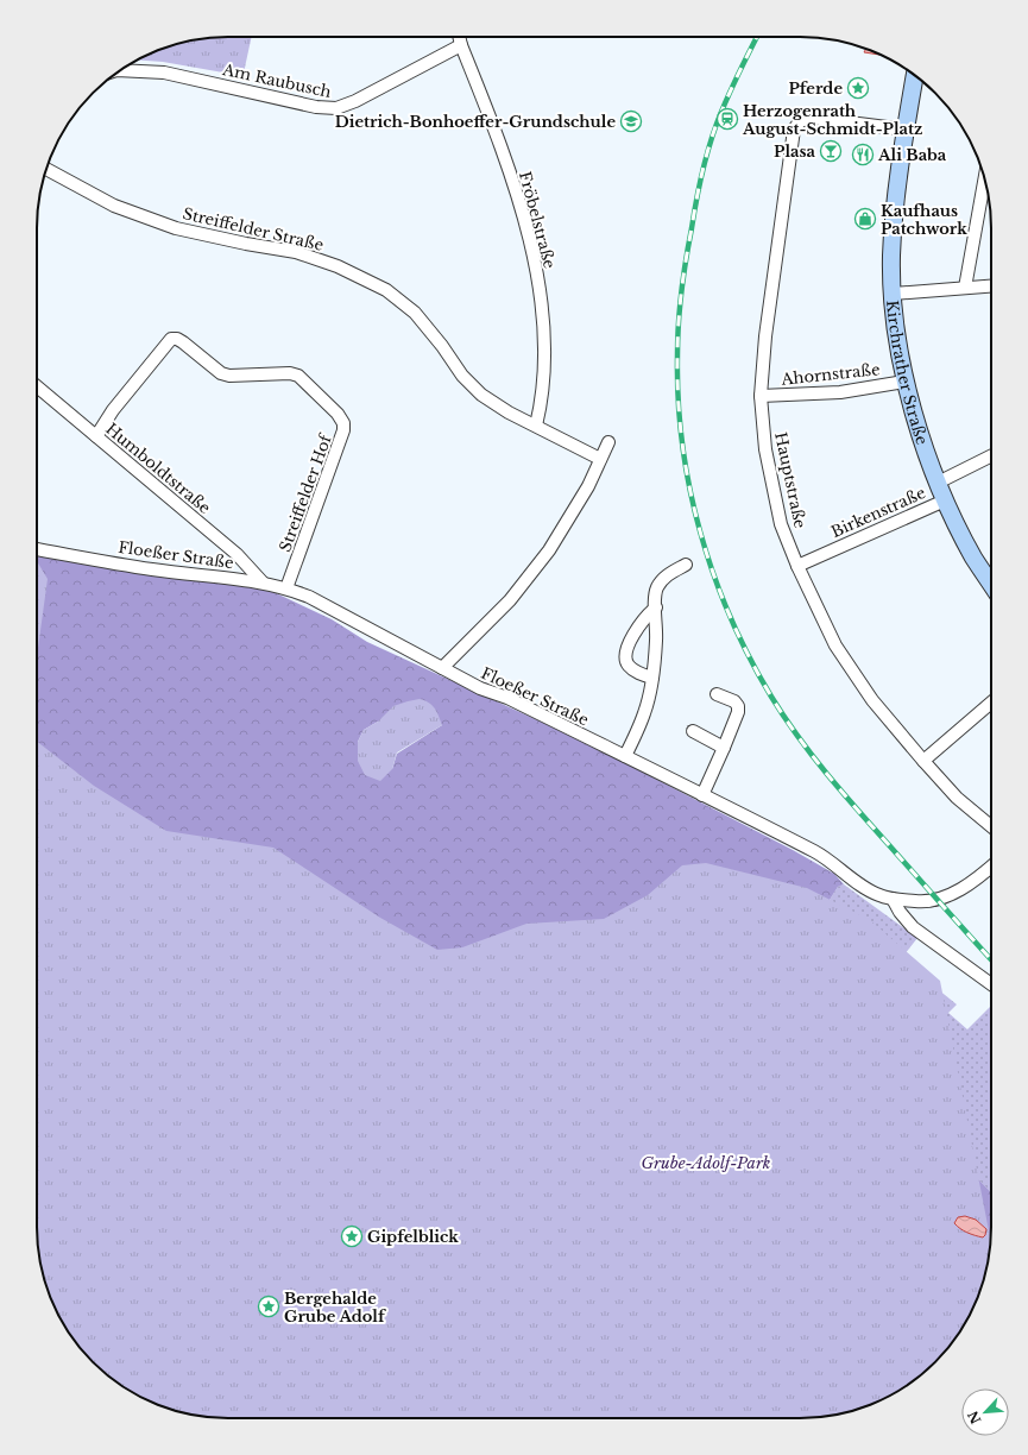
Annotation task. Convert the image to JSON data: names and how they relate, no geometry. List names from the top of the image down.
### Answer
{
  "streets": {
    "main road": ["Kirchrather Straße"],
    "street": [
      "Am Raubusch",
      "Fröbelstraße",
      "Streiffelder Straße",
      "Ahornstraße",
      "Humboldtstraße",
      "Hauptstraße",
      "Streiffelder Hof",
      "Birkenstraße",
      "Floeßer Straße"
    ]
  },
  "crossings": [
    ["Am Raubusch", "Fröbelstraße"],
    ["Fröbelstraße", "Streiffelder Straße"],
    ["Kirchrather Straße", "Ahornstraße"],
    ["Kirchrather Straße", "Hauptstraße"],
    ["Kirchrather Straße", "Birkenstraße"],
    ["Ahornstraße", "Hauptstraße"],
    ["Humboldtstraße", "Streiffelder Hof"],
    ["Humboldtstraße", "Floeßer Straße"],
    ["Hauptstraße", "Birkenstraße"],
    ["Streiffelder Hof", "Floeßer Straße"]
  ],
  "parks": ["Grube-Adolf-Park"],
  "places": {
    "place": ["Pferde", "Gipfelblick", "Bergehalde Grube Adolf"],
    "station": ["Herzogenrath August-Schmidt-Platz"],
    "school or university": ["Dietrich-Bonhoeffer-Grundschule"],
    "bar": ["Plasa"],
    "restaurant": ["Ali Baba"],
    "shop": ["Kaufhaus Patchwork"]
  },
  "north": "bottom left"
}
